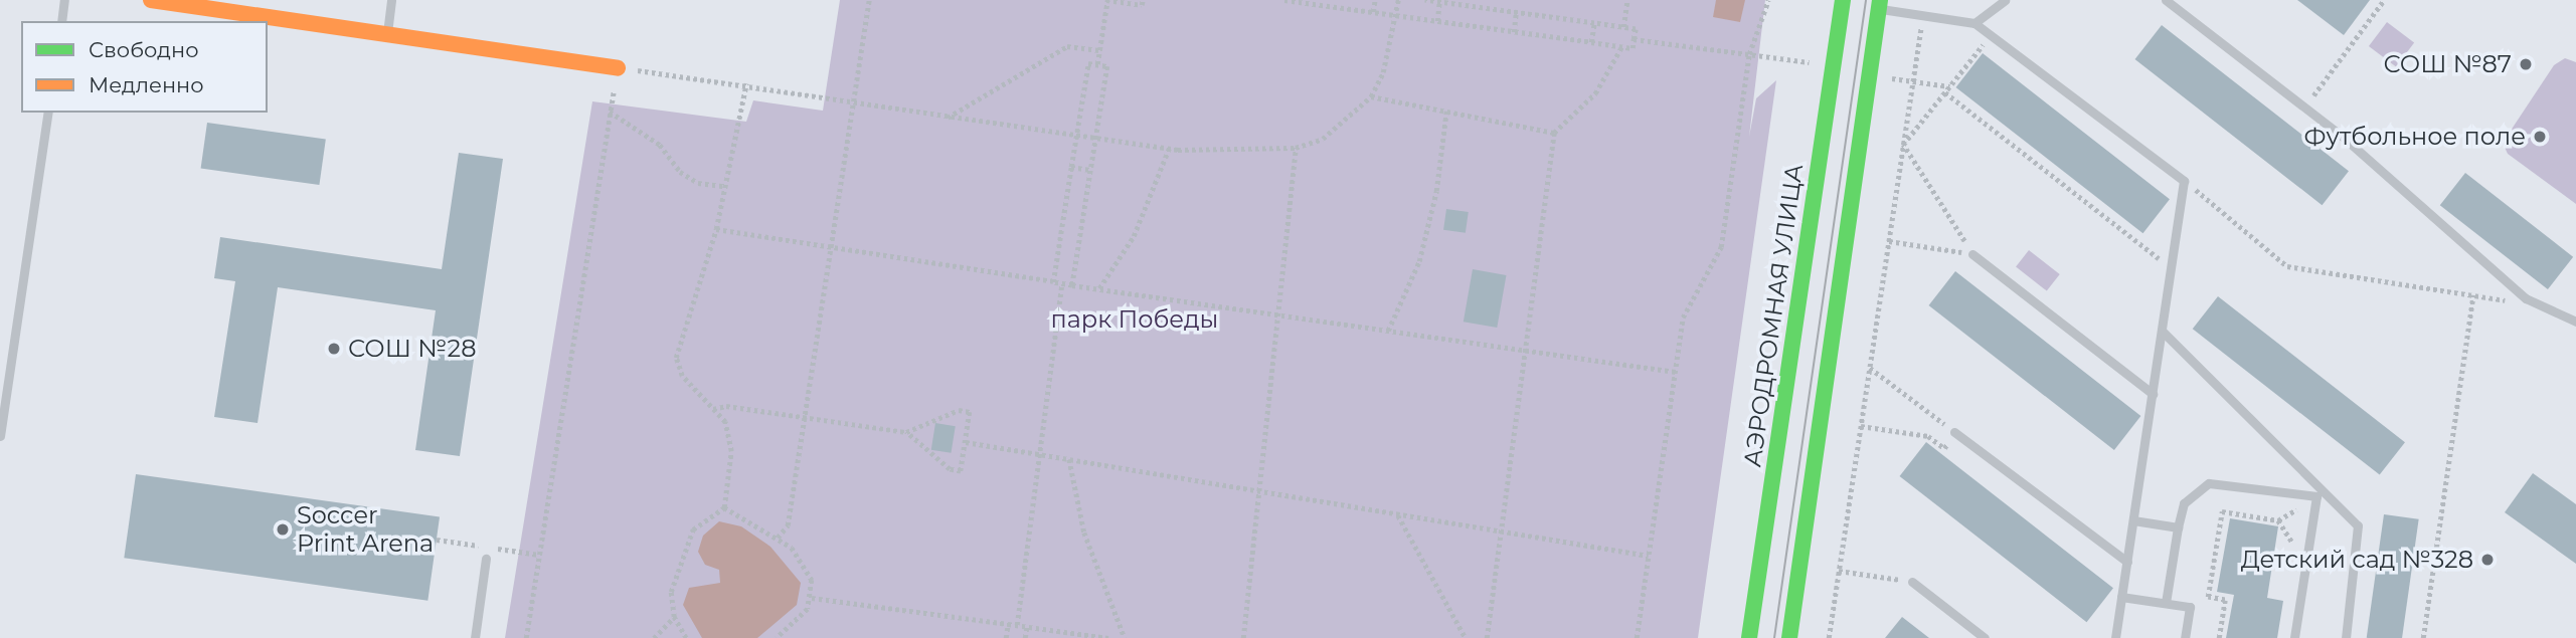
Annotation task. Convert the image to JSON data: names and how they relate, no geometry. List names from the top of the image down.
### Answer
{
  "streets": {
    "main road": ["АЭРОДРОМНАЯ УЛИЦА"]
  },
  "parks": ["парк Победы"],
  "places": [
    "СОШ №87",
    "Футбольное поле",
    "СОШ №28",
    "Soccer Print Arena",
    "Детский сад №328"
  ],
  "legend": ["Свободно", "Медленно"]
}
